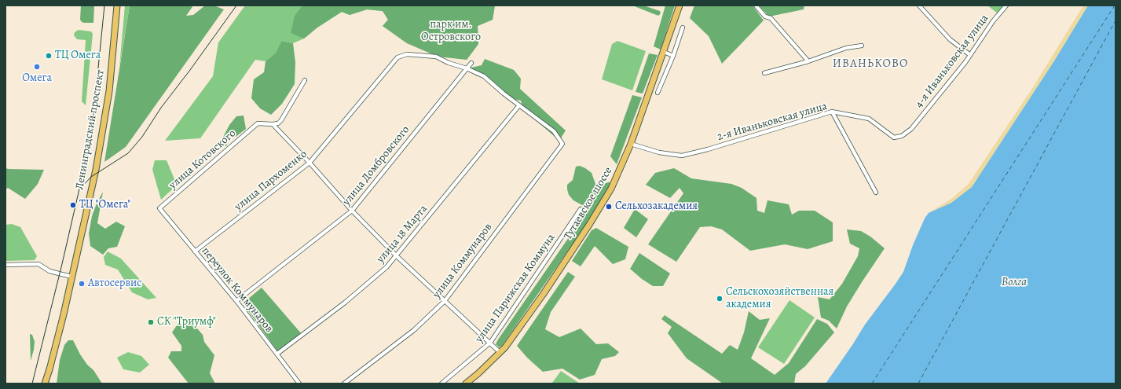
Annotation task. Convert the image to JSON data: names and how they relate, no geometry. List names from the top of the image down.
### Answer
{
  "streets": {
    "main road": ["Ленинградский проспект", "Тутаевское шоссе"],
    "street": [
      "4-я Иваньковская улица",
      "2-я Иваньковская улица",
      "улица Котовского",
      "улица Домбровского",
      "улица Пархоменко",
      "улица 18 Марта",
      "улица Коммунаров",
      "улица Парижская Коммуна",
      "переулок Коммунаров"
    ]
  },
  "crossings": [
    ["4-я Иваньковская улица", "2-я Иваньковская улица"],
    ["2-я Иваньковская улица", "Тутаевское шоссе"],
    ["улица Котовского", "переулок Коммунаров"],
    ["улица Домбровского", "улица Пархоменко"],
    ["улица Домбровского", "переулок Коммунаров"],
    ["улица Пархоменко", "переулок Коммунаров"],
    ["улица 18 Марта", "улица Коммунаров"],
    ["улица 18 Марта", "переулок Коммунаров"]
  ],
  "districts": ["ИВАНЬКОВО"],
  "water": ["Волга"],
  "parks": ["парк им. Островского"],
  "places": [
    "ТЦ Омега",
    "Омега",
    "ТЦ \"Омега\"",
    "Сельхозакадемия",
    "Автосервис",
    "Сельскохозяйственная академия",
    "СК \"Триумф\""
  ]
}
